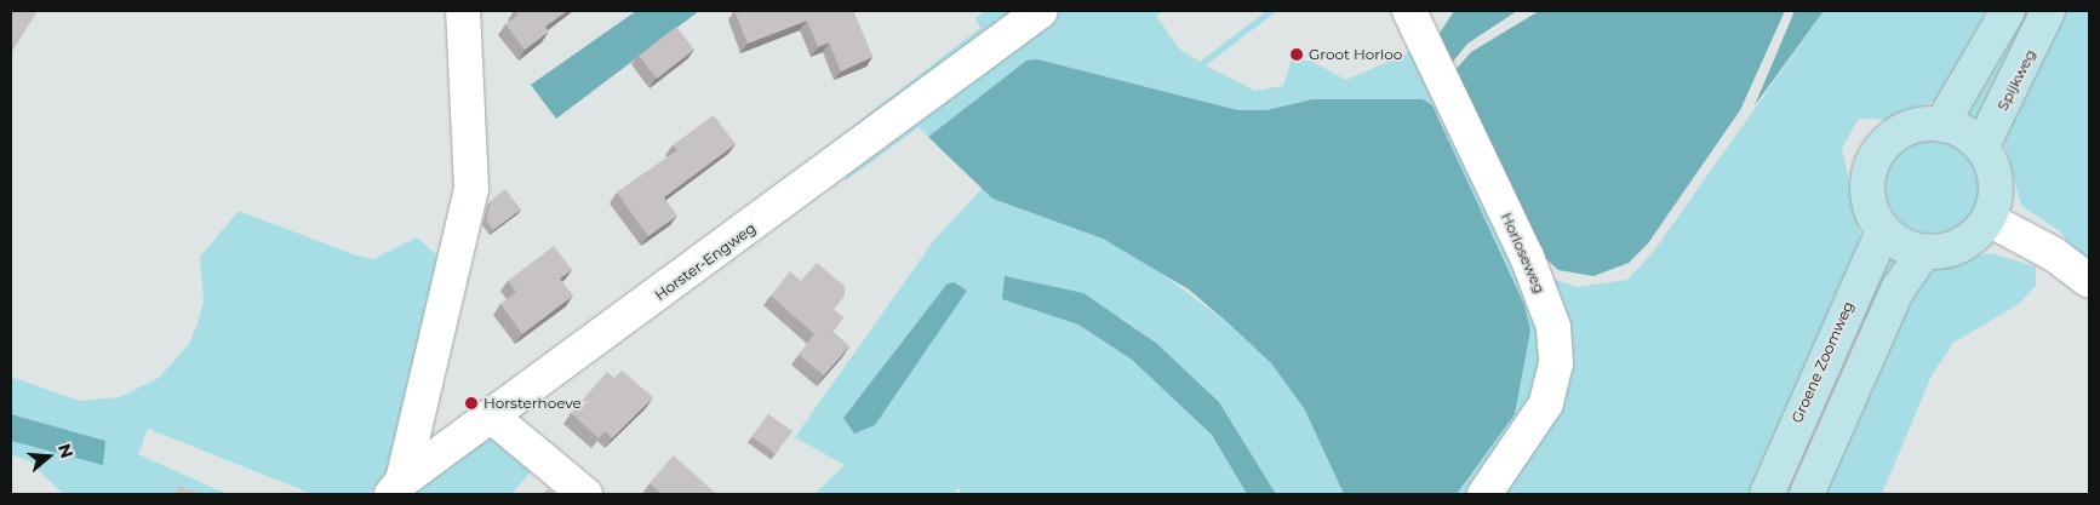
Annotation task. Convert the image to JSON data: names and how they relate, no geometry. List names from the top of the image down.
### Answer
{
  "streets": {
    "main road": ["Spijkweg", "Groene Zoomweg"],
    "street": ["Horloseweg", "Horster-Engweg"]
  },
  "crossings": [
    ["Spijkweg", "Groene Zoomweg"]
  ],
  "places": ["Groot Horloo", "Horsterhoeve"],
  "north": "right"
}
